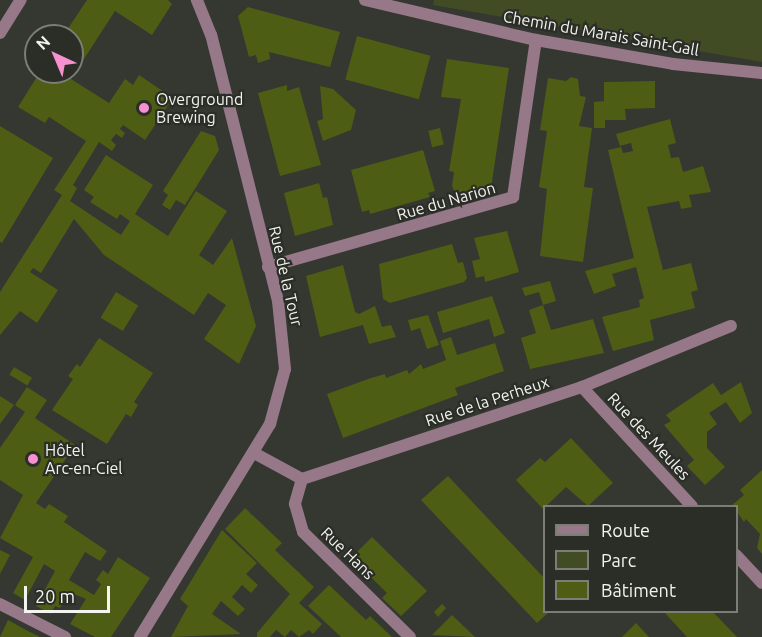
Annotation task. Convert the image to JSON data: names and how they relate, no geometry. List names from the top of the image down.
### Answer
{
  "streets": {
    "street": [
      "Chemin du Marais Saint-Gall",
      "Rue du Narion",
      "Rue de la Tour",
      "Rue de la Perheux",
      "Rue des Meules",
      "Rue Hans"
    ]
  },
  "crossings": [
    ["Chemin du Marais Saint-Gall", "Rue du Narion"],
    ["Rue du Narion", "Rue de la Tour"],
    ["Rue de la Perheux", "Rue des Meules"],
    ["Rue de la Perheux", "Rue Hans"]
  ],
  "places": ["Overground Brewing", "Hôtel Arc-en-Ciel"],
  "legend": ["Route", "Parc", "Bâtiment"],
  "scale_bar": "20 m",
  "north": "top left"
}
